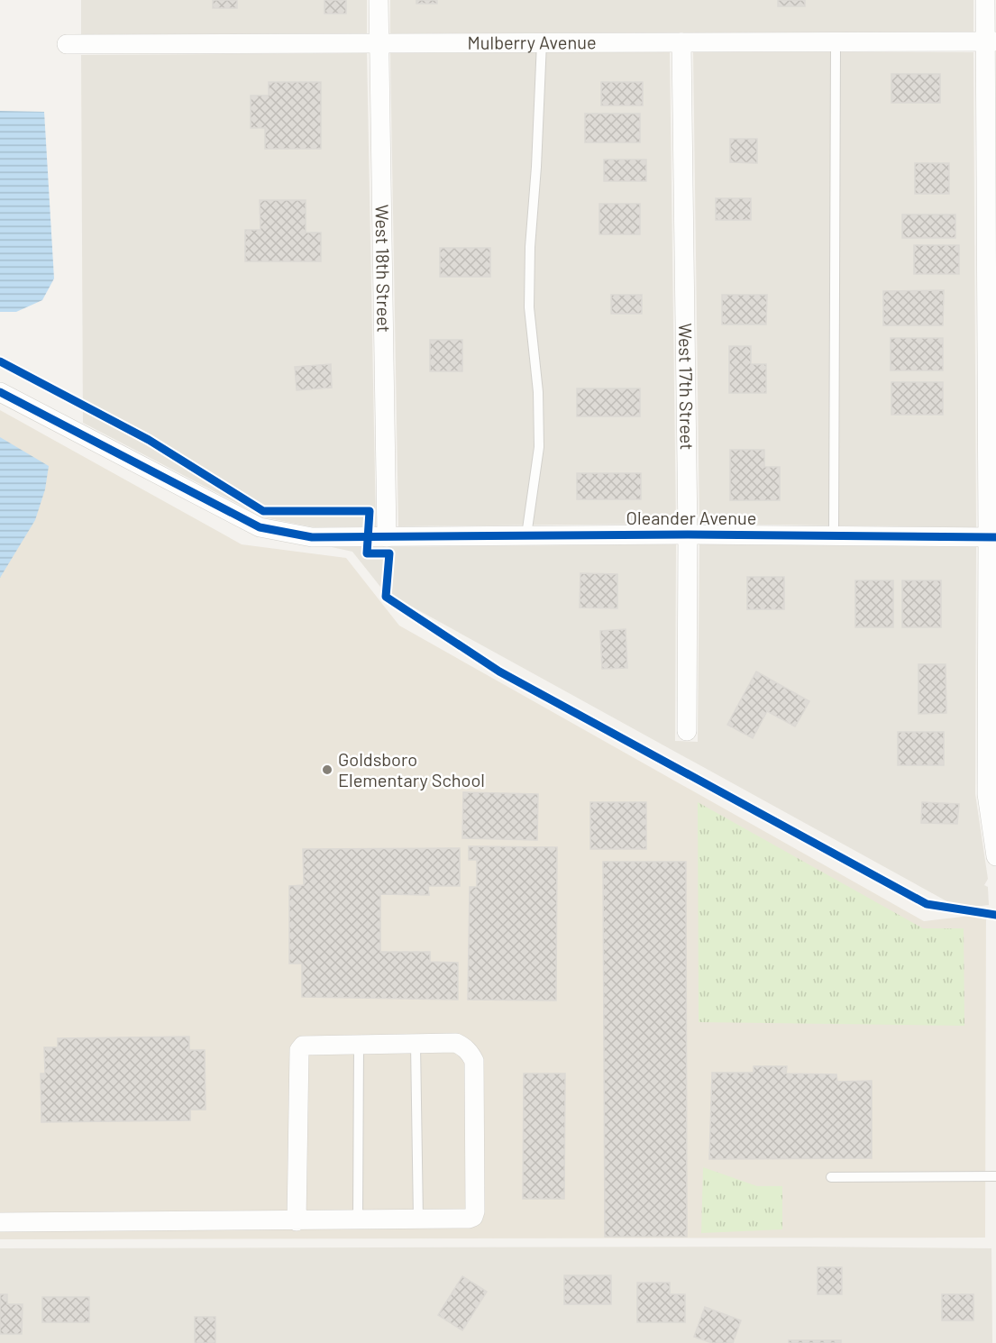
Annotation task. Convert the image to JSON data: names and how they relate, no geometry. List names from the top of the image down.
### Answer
{
  "streets": {
    "street": [
      "Mulberry Avenue",
      "West 18th Street",
      "West 17th Street",
      "Oleander Avenue"
    ]
  },
  "crossings": [
    ["Mulberry Avenue", "West 18th Street"],
    ["Mulberry Avenue", "West 17th Street"],
    ["West 18th Street", "Oleander Avenue"],
    ["West 17th Street", "Oleander Avenue"]
  ],
  "places": ["Goldsboro Elementary School"]
}
